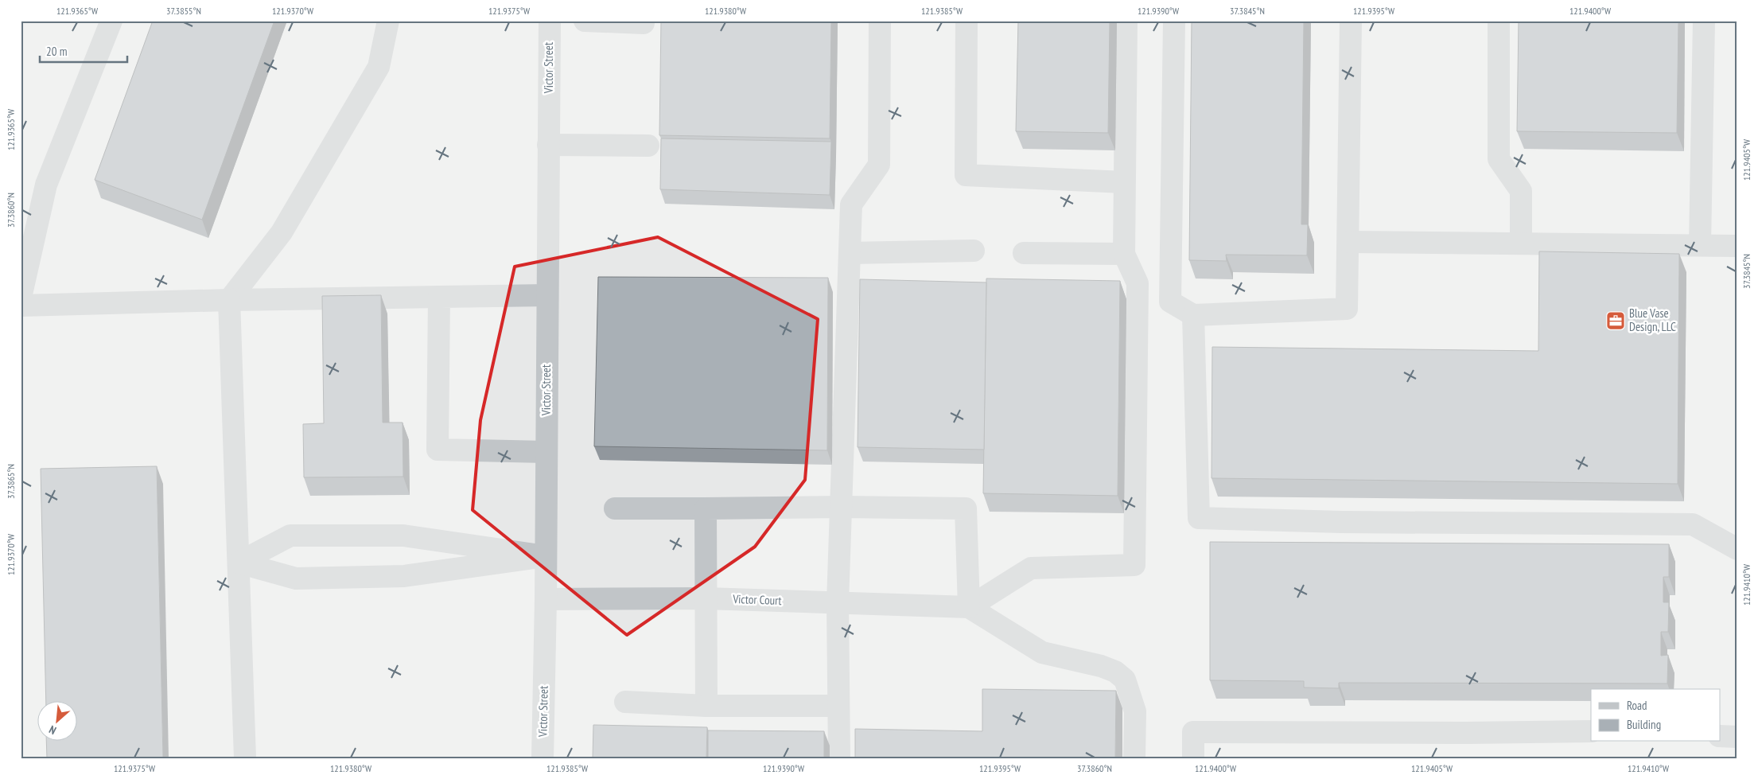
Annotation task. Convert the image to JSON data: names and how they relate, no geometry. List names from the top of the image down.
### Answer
{
  "streets": {
    "street": ["Victor Street", "Victor Court"]
  },
  "crossings": [
    ["Victor Street", "Victor Court"]
  ],
  "places": {
    "office": ["Blue Vase Design, LLC"]
  },
  "legend": ["Road", "Building"],
  "scale_bar": "20 m",
  "north": "bottom left",
  "coordinates": [
    "121.9365°W",
    "37.3855°N",
    "121.9370°W",
    "121.9375°W",
    "121.9380°W",
    "121.9385°W",
    "121.9390°W",
    "37.3845°N",
    "121.9395°W",
    "121.9400°W",
    "121.9405°W",
    "37.3860°N",
    "37.3865°N",
    "121.9410°W"
  ]
}
